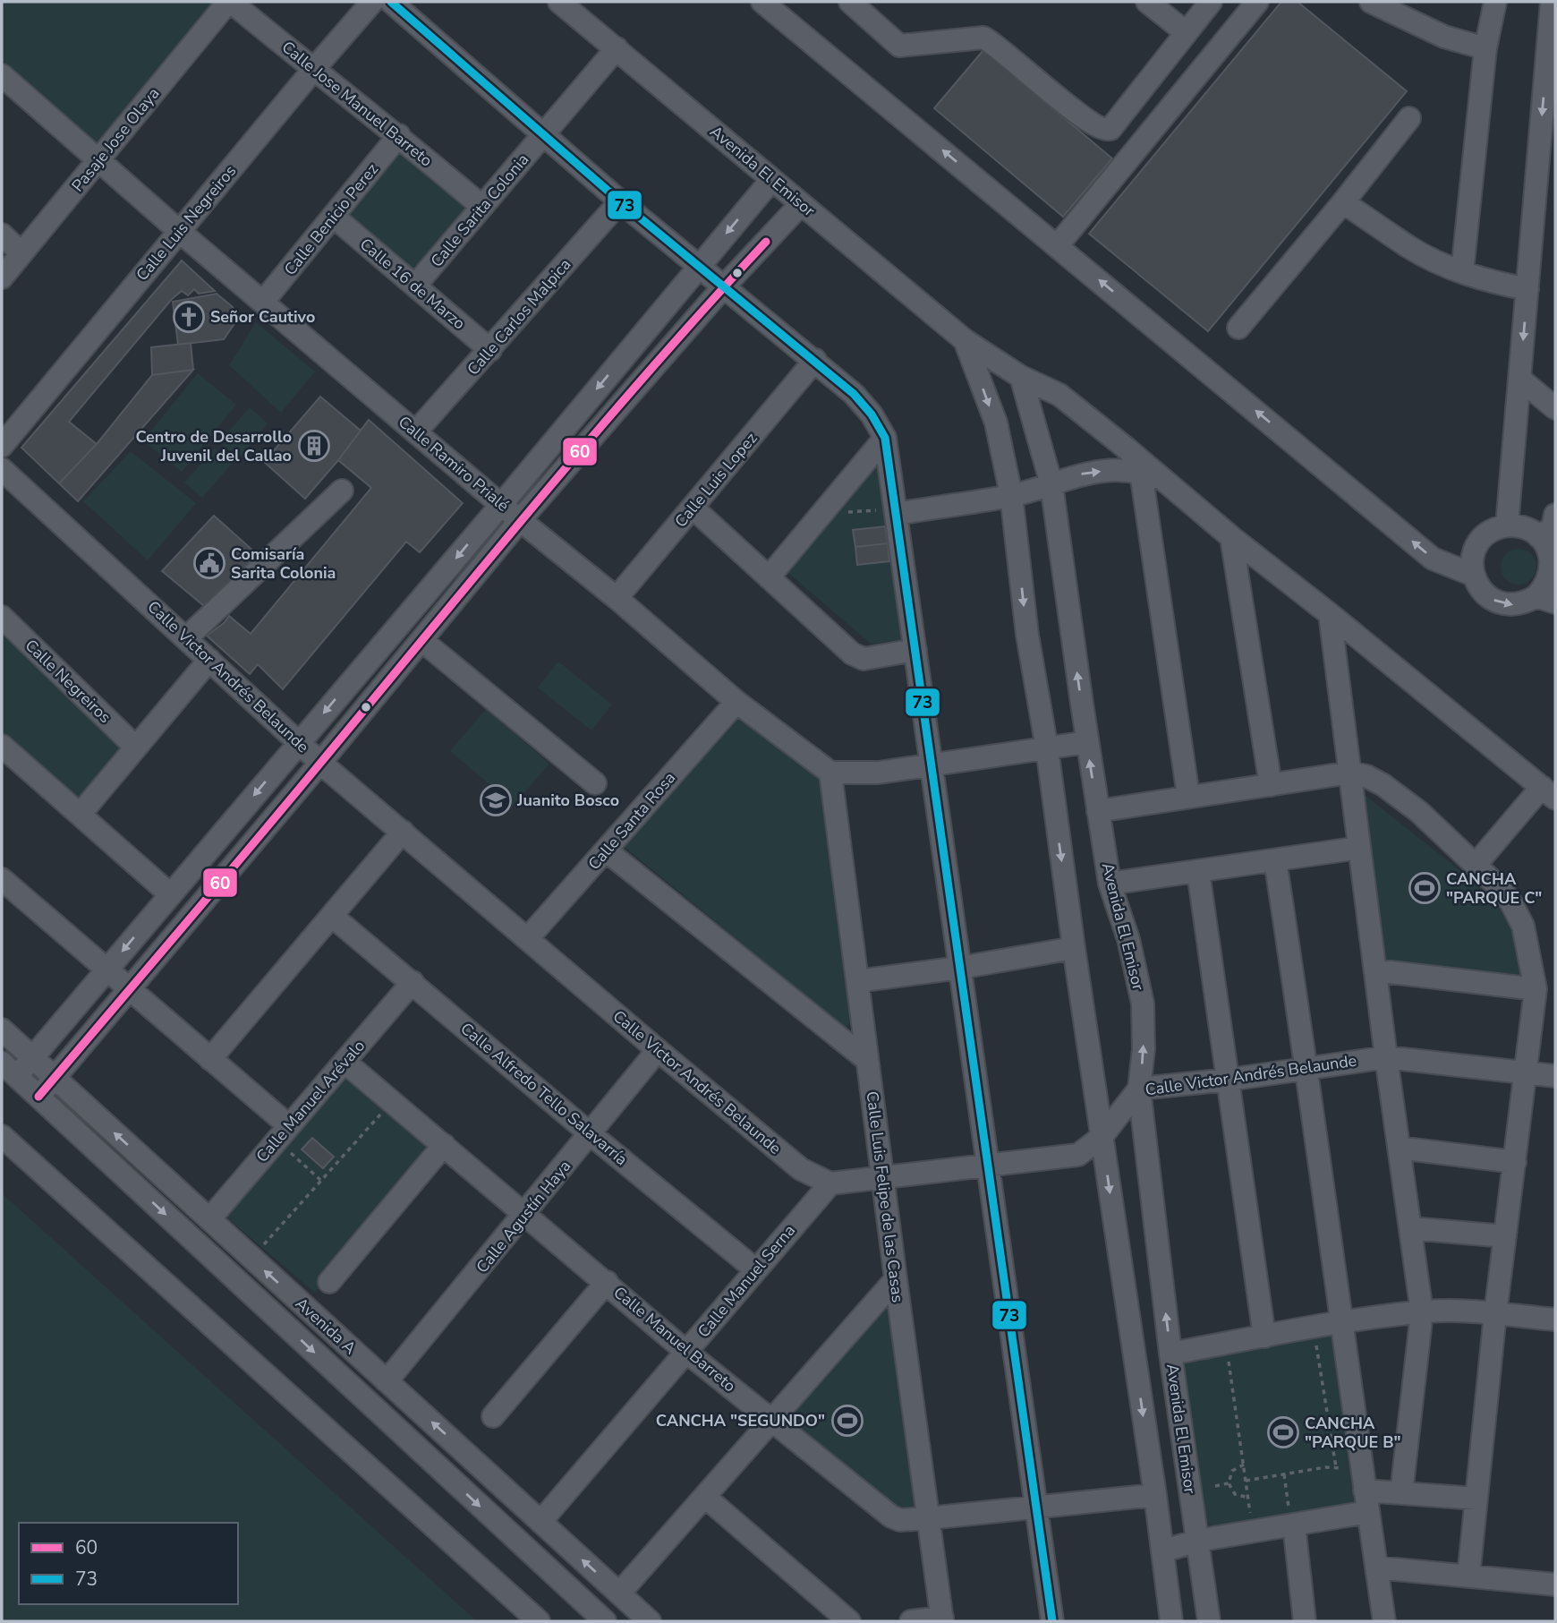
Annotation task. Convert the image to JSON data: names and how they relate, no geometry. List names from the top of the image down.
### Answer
{
  "streets": {
    "street": [
      "Calle Jose Manuel Barreto",
      "Pasaje Jose Olaya",
      "Avenida El Emisor",
      "Calle Sarita Colonia",
      "Calle Benicio Perez",
      "Calle Luis Negreiros",
      "Calle 16 de Marzo",
      "Calle Carlos Malpica",
      "Calle Ramiro Prialé",
      "Calle Luis Lopez",
      "Calle Victor Andrés Belaunde",
      "Calle Negreiros",
      "Calle Santa Rosa",
      "Calle Alfredo Tello Salavarría",
      "Calle Manuel Arévalo",
      "Calle Luis Felipe de las Casas",
      "Calle Agustín Haya",
      "Calle Manuel Serna",
      "Avenida A",
      "Calle Manuel Barreto"
    ]
  },
  "crossings": [
    ["Calle Jose Manuel Barreto", "Pasaje Jose Olaya"],
    ["Calle Jose Manuel Barreto", "Calle Sarita Colonia"],
    ["Calle Jose Manuel Barreto", "Calle Benicio Perez"],
    ["Calle Jose Manuel Barreto", "Calle Luis Negreiros"],
    ["Pasaje Jose Olaya", "Calle Ramiro Prialé"],
    ["Avenida El Emisor", "Calle Sarita Colonia"],
    ["Avenida El Emisor", "Calle Victor Andrés Belaunde"],
    ["Calle Sarita Colonia", "Calle 16 de Marzo"],
    ["Calle Benicio Perez", "Calle 16 de Marzo"],
    ["Calle Benicio Perez", "Calle Ramiro Prialé"],
    ["Calle Luis Negreiros", "Calle Ramiro Prialé"],
    ["Calle 16 de Marzo", "Calle Carlos Malpica"],
    ["Calle Carlos Malpica", "Calle Ramiro Prialé"],
    ["Calle Ramiro Prialé", "Calle Luis Lopez"],
    ["Calle Ramiro Prialé", "Calle Santa Rosa"],
    ["Calle Ramiro Prialé", "Calle Luis Felipe de las Casas"],
    ["Calle Victor Andrés Belaunde", "Calle Santa Rosa"],
    ["Calle Victor Andrés Belaunde", "Calle Luis Felipe de las Casas"],
    ["Calle Victor Andrés Belaunde", "Calle Agustín Haya"],
    ["Calle Victor Andrés Belaunde", "Calle Manuel Serna"],
    ["Calle Alfredo Tello Salavarría", "Calle Manuel Arévalo"],
    ["Calle Alfredo Tello Salavarría", "Calle Agustín Haya"],
    ["Calle Alfredo Tello Salavarría", "Calle Manuel Serna"],
    ["Calle Manuel Arévalo", "Avenida A"],
    ["Calle Manuel Arévalo", "Calle Manuel Barreto"],
    ["Calle Luis Felipe de las Casas", "Calle Manuel Barreto"],
    ["Calle Agustín Haya", "Avenida A"],
    ["Calle Agustín Haya", "Calle Manuel Barreto"],
    ["Calle Manuel Serna", "Avenida A"],
    ["Calle Manuel Serna", "Calle Manuel Barreto"]
  ],
  "places": {
    "church": ["Señor Cautivo"],
    "building": ["Centro de Desarrollo Juvenil del Callao"],
    "public building": ["Comisaría Sarita Colonia"],
    "school or university": ["Juanito Bosco"],
    "sports": ["CANCHA \"PARQUE C\"", "CANCHA \"SEGUNDO\"", "CANCHA \"PARQUE B\""]
  },
  "lines": ["transit line 73", "transit line 60"],
  "legend": ["60", "73"]
}
